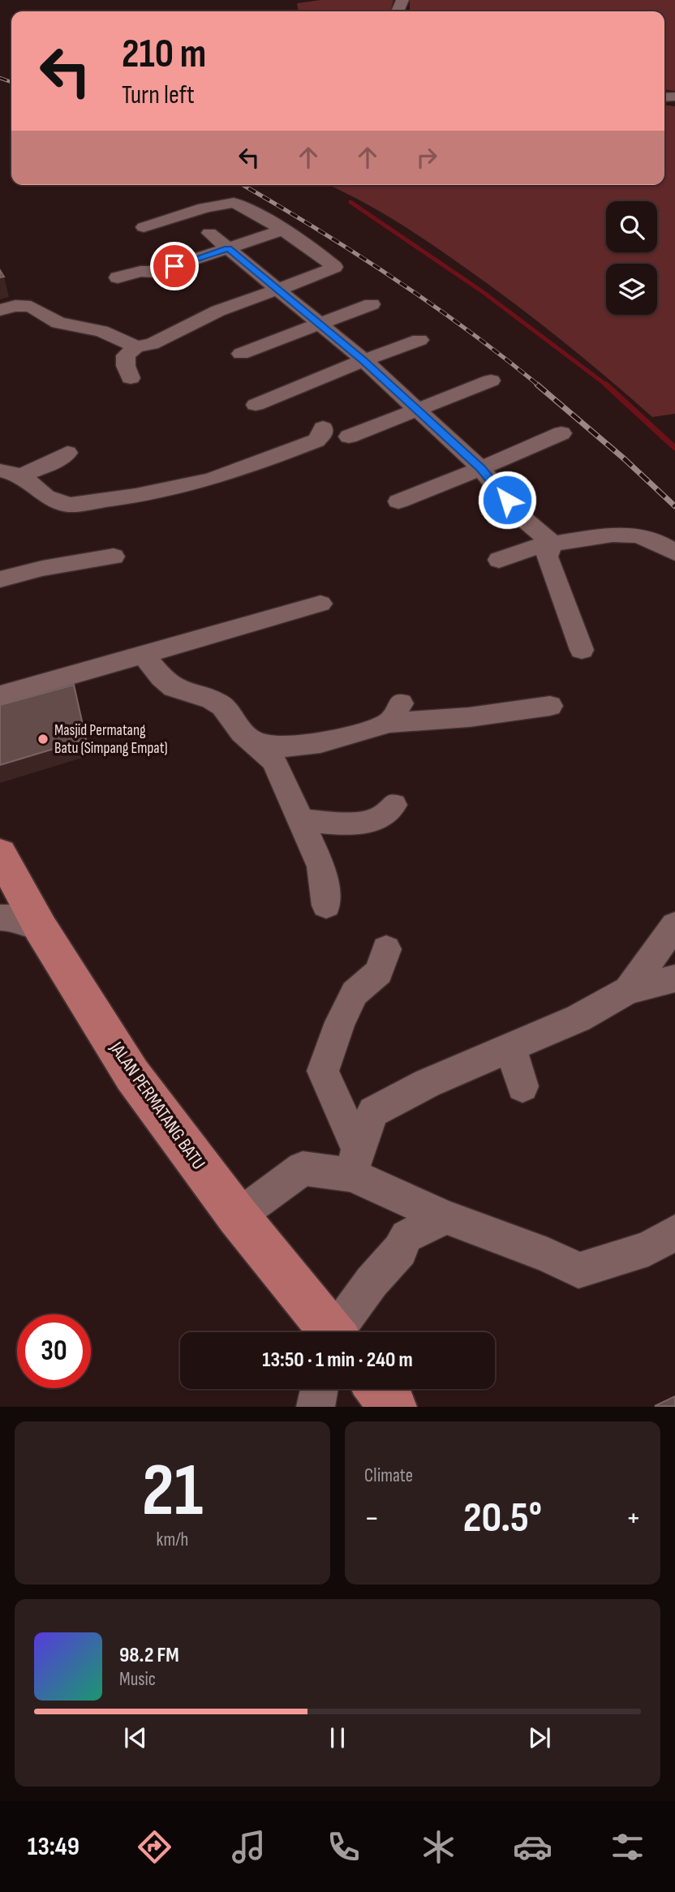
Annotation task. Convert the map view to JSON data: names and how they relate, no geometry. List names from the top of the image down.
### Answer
{
  "streets": {
    "main road": ["JALAN PERMATANG BATU"]
  },
  "places": ["Masjid Permatang Batu (Simpang Empat)"],
  "page": {
    "turn": ["210 m", "Turn left"],
    "limit": "30",
    "trip": "13:50 · 1 min · 240 m",
    "tile": [
      ["21", "km/h"],
      "Climate"
    ],
    "heat": ["−", "20.5°", "+"],
    "song": ["98.2 FM", "Music"],
    "tabs": "13:49"
  }
}
